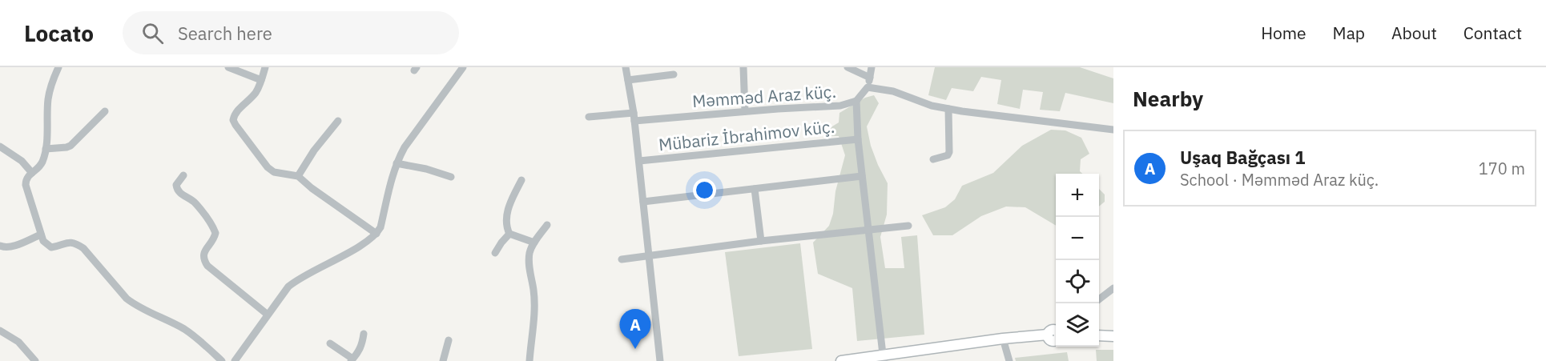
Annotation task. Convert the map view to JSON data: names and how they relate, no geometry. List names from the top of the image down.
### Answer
{
  "streets": {
    "street": ["Məmməd Araz küç.", "Mübariz İbrahimov küç."]
  },
  "page": {
    "header": "Locato",
    "search": "Search here",
    "nav": [
      "Home",
      "Map",
      "About",
      "Contact"
    ],
    "heading": "Nearby",
    "list": [
      {
        "mark": "A",
        "name": "Uşaq Bağçası 1",
        "note": "School · Məmməd Araz küç.",
        "value": "170 m"
      }
    ],
    "map_buttons": ["+", "−"],
    "pins": "A"
  }
}
